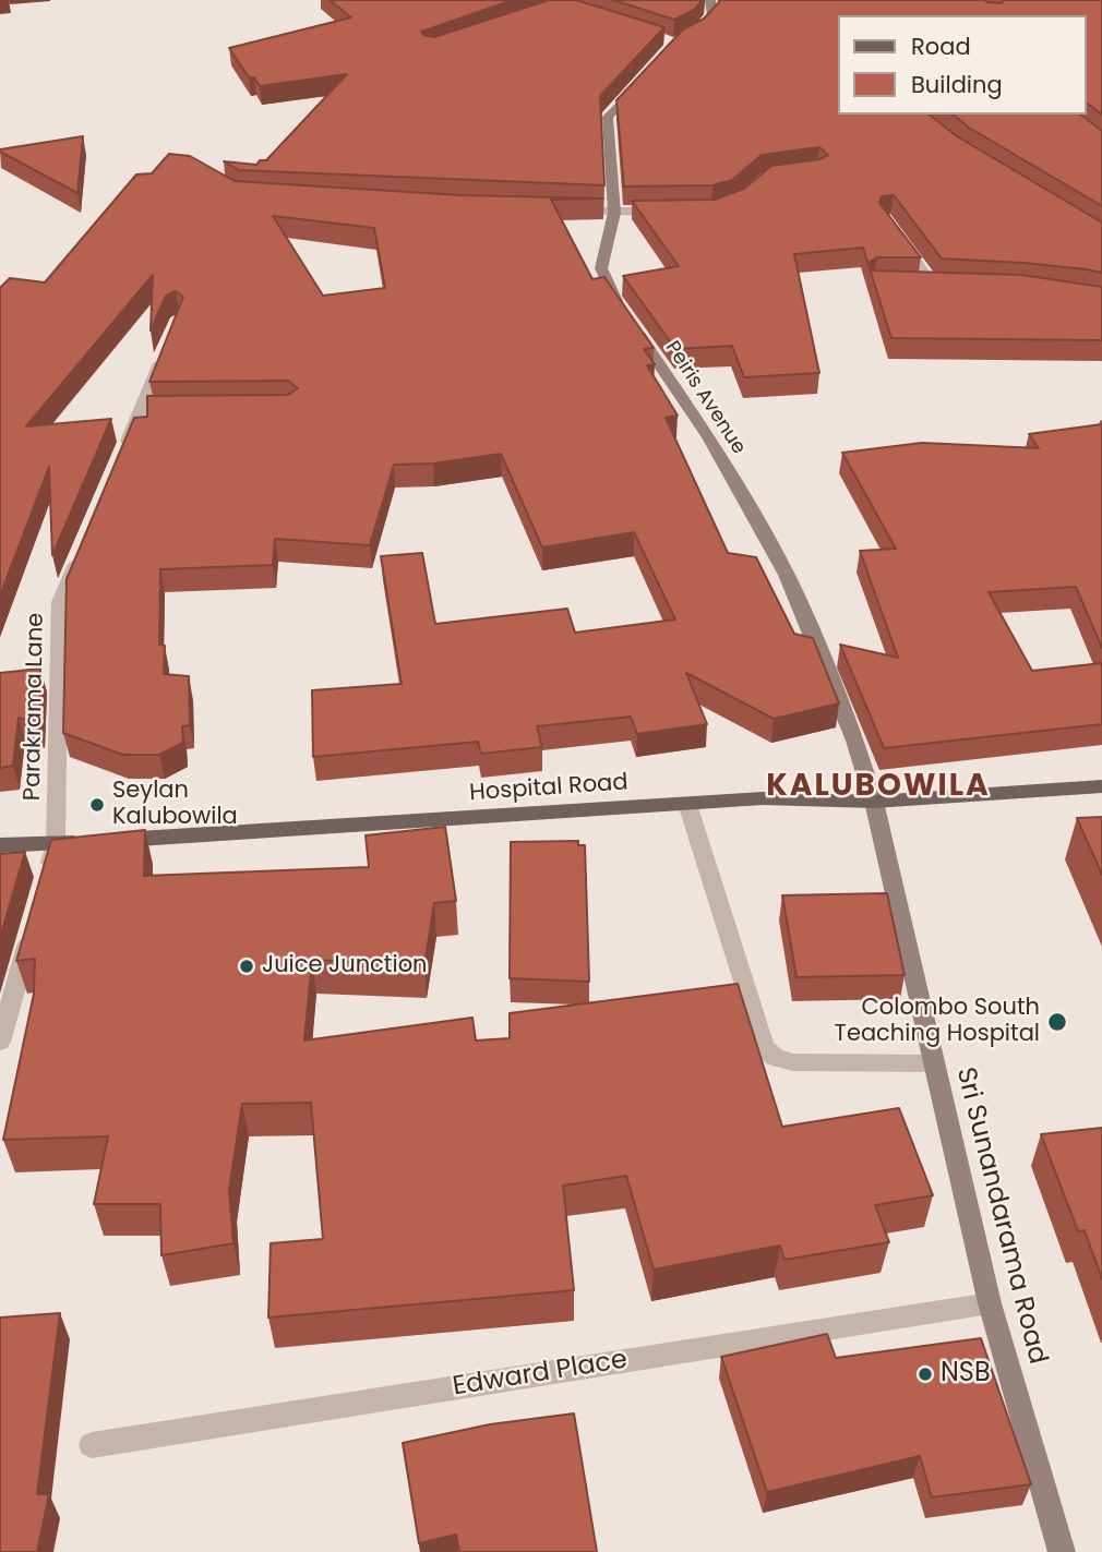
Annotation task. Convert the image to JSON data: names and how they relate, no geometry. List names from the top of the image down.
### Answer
{
  "streets": {
    "main road": ["Hospital Road"],
    "street": [
      "Peiris Avenue",
      "Parakrama Lane",
      "Sri Sunandarama Road",
      "Edward Place"
    ]
  },
  "crossings": [
    ["Peiris Avenue", "Hospital Road"],
    ["Peiris Avenue", "Sri Sunandarama Road"],
    ["Parakrama Lane", "Hospital Road"],
    ["Hospital Road", "Sri Sunandarama Road"],
    ["Sri Sunandarama Road", "Edward Place"]
  ],
  "districts": ["KALUBOWILA"],
  "places": [
    "Seylan Kalubowila",
    "Juice Junction",
    "Colombo South Teaching Hospital",
    "NSB"
  ],
  "legend": ["Road", "Building"]
}
